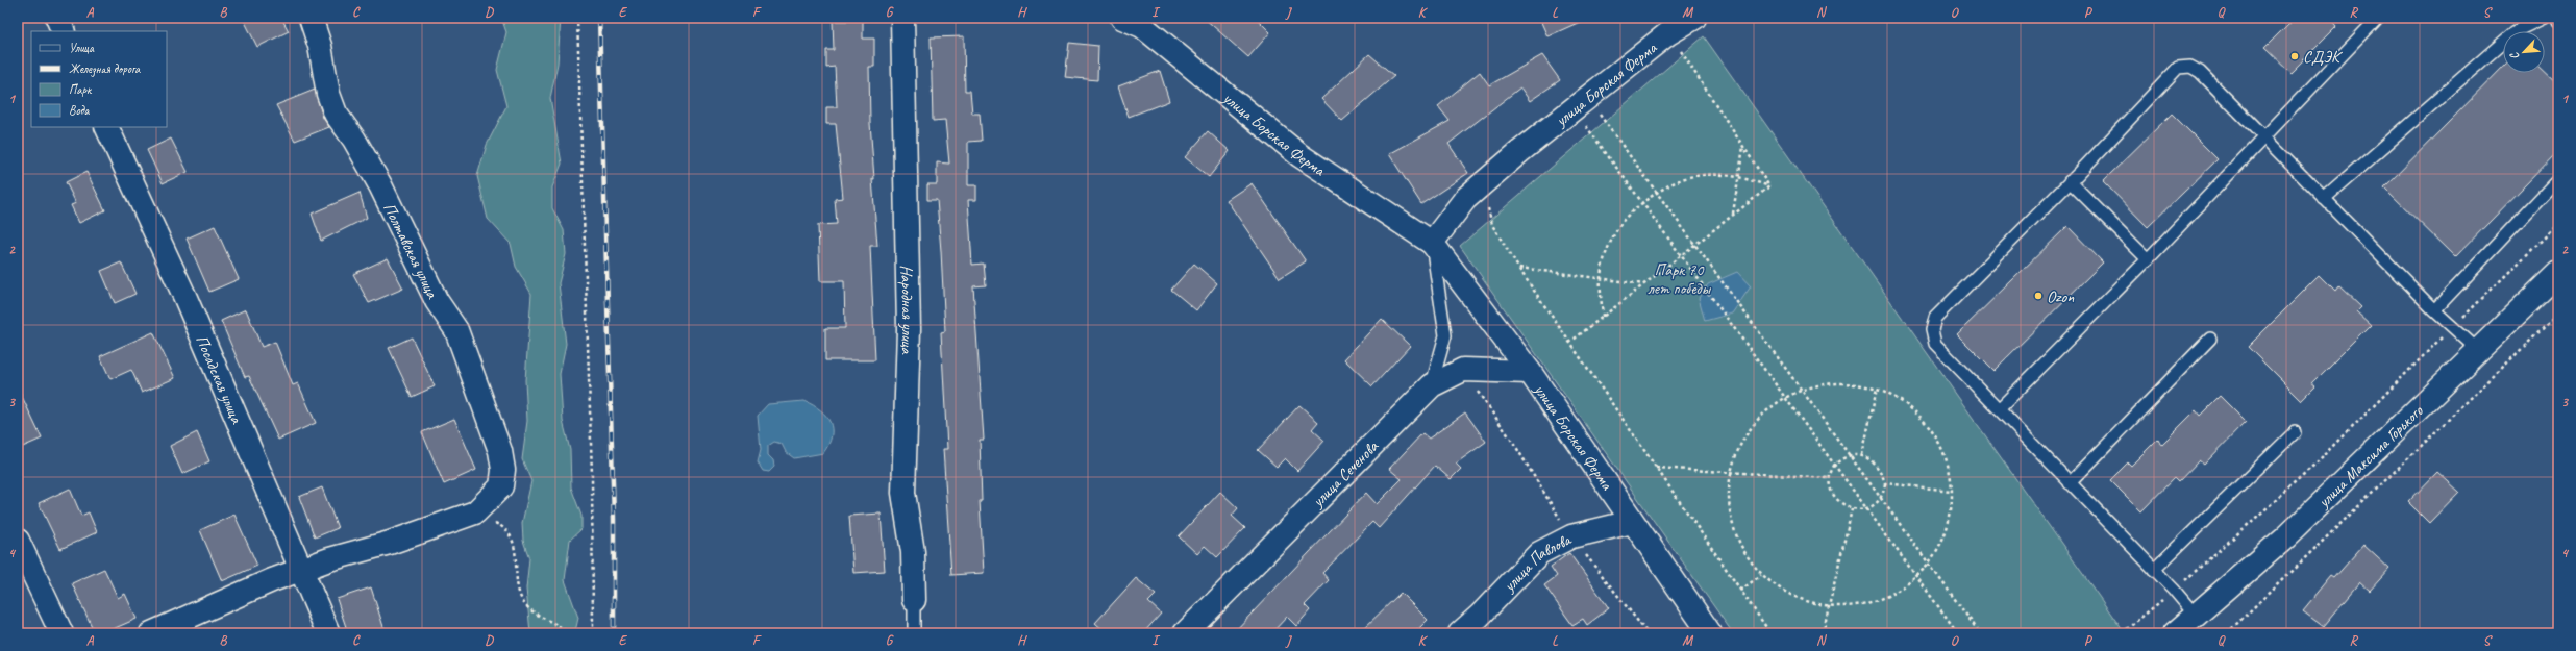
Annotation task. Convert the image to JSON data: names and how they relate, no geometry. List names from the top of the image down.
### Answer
{
  "streets": {
    "street": [
      "улица Борская Ферма",
      "Полтавская улица",
      "Народная улица",
      "Посадская улица",
      "улица Максима Горького",
      "улица Сеченова",
      "улица Павлова"
    ]
  },
  "crossings": [
    ["улица Борская Ферма", "улица Сеченова"],
    ["улица Борская Ферма", "улица Павлова"]
  ],
  "parks": ["Парк 70 лет победы"],
  "places": ["СДЭК", "Ozon"],
  "legend": [
    "Улица",
    "Железная дорога",
    "Парк",
    "Вода"
  ],
  "north": "bottom left",
  "grid": {
    "columns": [
      "A",
      "B",
      "C",
      "D",
      "E",
      "F",
      "G",
      "H",
      "I",
      "J",
      "K",
      "L",
      "M",
      "N",
      "O",
      "P",
      "Q",
      "R",
      "S"
    ],
    "rows": [
      "1",
      "2",
      "3",
      "4"
    ]
  }
}
